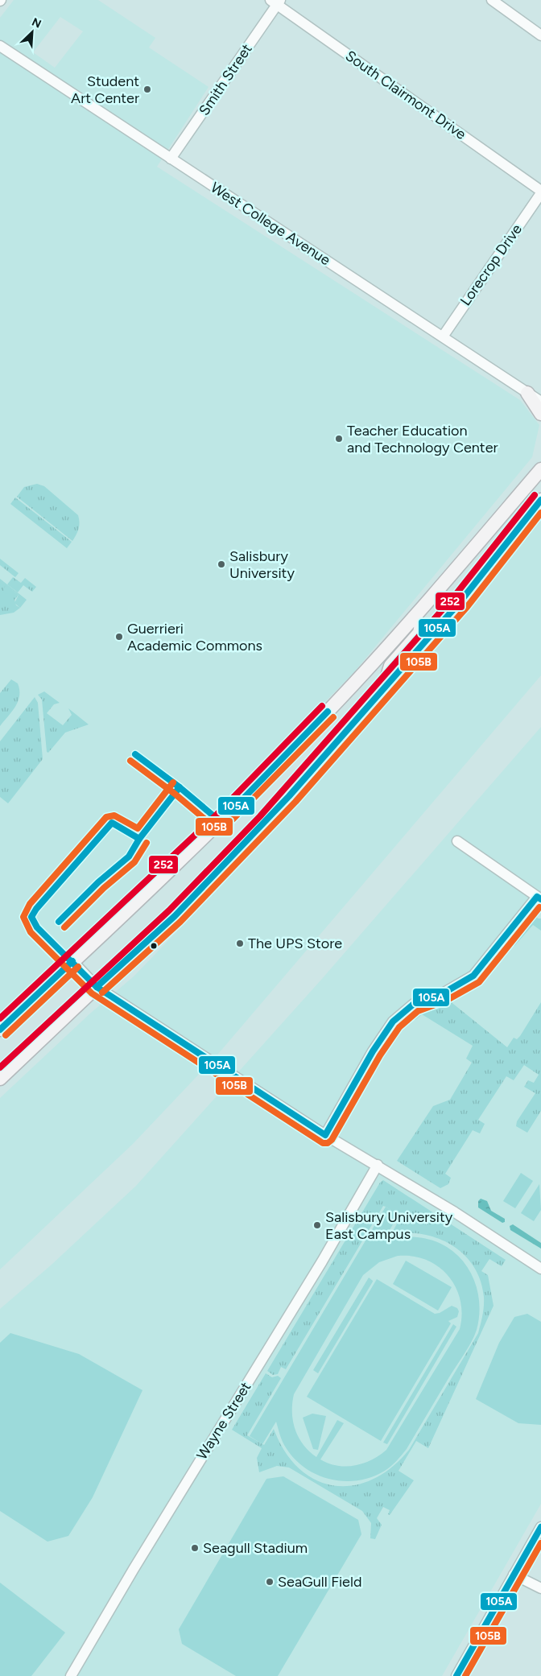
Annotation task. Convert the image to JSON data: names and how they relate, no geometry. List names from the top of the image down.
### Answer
{
  "streets": {
    "street": [
      "Smith Street",
      "South Clairmont Drive",
      "West College Avenue",
      "Lorecrop Drive",
      "Wayne Street"
    ]
  },
  "crossings": [
    ["Smith Street", "South Clairmont Drive"],
    ["Smith Street", "West College Avenue"],
    ["South Clairmont Drive", "Lorecrop Drive"],
    ["West College Avenue", "Lorecrop Drive"]
  ],
  "places": [
    "Student Art Center",
    "Teacher Education and Technology Center",
    "Salisbury University",
    "Guerrieri Academic Commons",
    "The UPS Store",
    "Salisbury University East Campus",
    "Seagull Stadium",
    "SeaGull Field"
  ],
  "lines": ["transit line 252", "transit line 105A", "transit line 105B"],
  "north": "top right"
}
